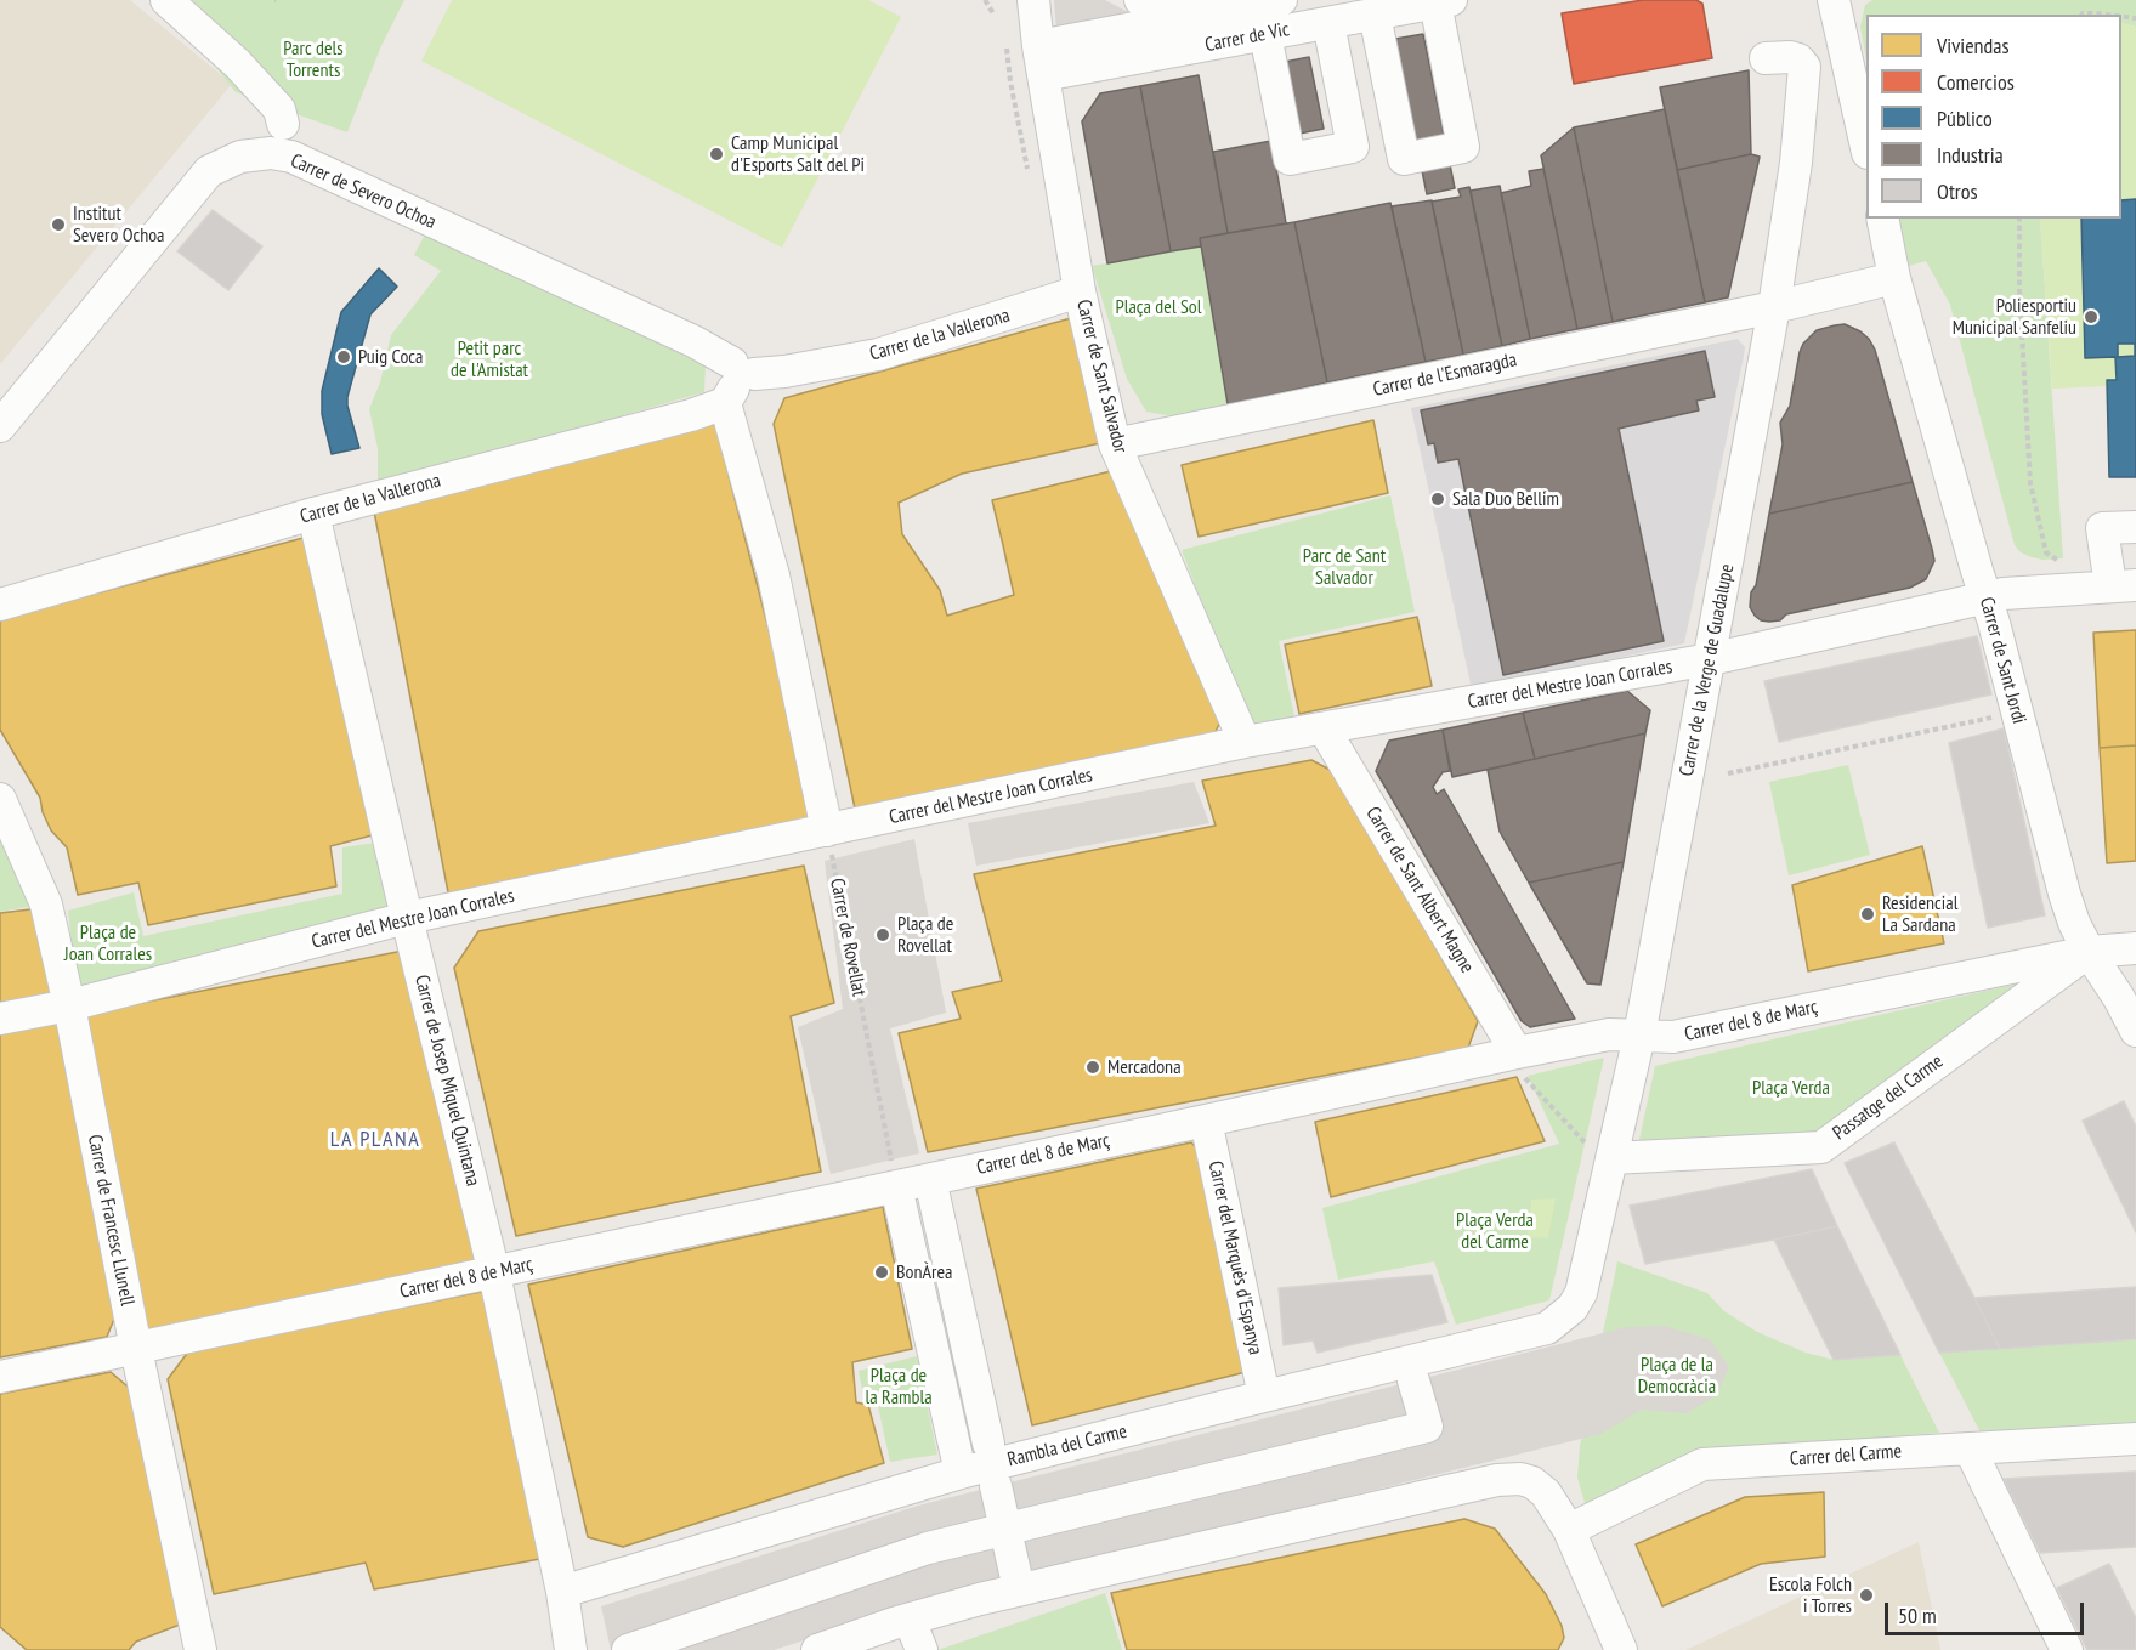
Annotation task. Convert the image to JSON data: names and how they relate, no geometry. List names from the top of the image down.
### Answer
{
  "streets": {
    "street": [
      "Carrer de Vic",
      "Carrer de Severo Ochoa",
      "Carrer de la Vallerona",
      "Carrer de l'Esmaragda",
      "Carrer de Sant Salvador",
      "Carrer de Sant Jordi",
      "Carrer de la Verge de Guadalupe",
      "Carrer del Mestre Joan Corrales",
      "Carrer de Sant Albert Magne",
      "Carrer del 8 de Març",
      "Carrer de Josep Miquel Quintana",
      "Passatge del Carme",
      "Carrer de Francesc Llunell",
      "Carrer del Marquès d'Espanya",
      "Rambla del Carme",
      "Carrer del Carme"
    ],
    "path": ["Carrer de Rovellat"]
  },
  "crossings": [
    ["Carrer de Vic", "Carrer de Sant Salvador"],
    ["Carrer de Severo Ochoa", "Carrer de la Vallerona"],
    ["Carrer de la Vallerona", "Carrer de Sant Salvador"],
    ["Carrer de la Vallerona", "Carrer de Josep Miquel Quintana"],
    ["Carrer de l'Esmaragda", "Carrer de Sant Salvador"],
    ["Carrer de l'Esmaragda", "Carrer de la Verge de Guadalupe"],
    ["Carrer de Sant Salvador", "Carrer del Mestre Joan Corrales"],
    ["Carrer de Sant Jordi", "Carrer del Mestre Joan Corrales"],
    ["Carrer de Sant Jordi", "Carrer del 8 de Març"],
    ["Carrer de Sant Jordi", "Passatge del Carme"],
    ["Carrer de la Verge de Guadalupe", "Carrer del Mestre Joan Corrales"],
    ["Carrer de la Verge de Guadalupe", "Carrer del 8 de Març"],
    ["Carrer de la Verge de Guadalupe", "Passatge del Carme"],
    ["Carrer de la Verge de Guadalupe", "Rambla del Carme"],
    ["Carrer del Mestre Joan Corrales", "Carrer de Sant Albert Magne"],
    ["Carrer del Mestre Joan Corrales", "Carrer de Rovellat"],
    ["Carrer del Mestre Joan Corrales", "Carrer de Josep Miquel Quintana"],
    ["Carrer del Mestre Joan Corrales", "Carrer de Francesc Llunell"],
    ["Carrer de Sant Albert Magne", "Carrer del 8 de Març"],
    ["Carrer de Rovellat", "Carrer del 8 de Març"],
    ["Carrer del 8 de Març", "Carrer de Josep Miquel Quintana"],
    ["Carrer del 8 de Març", "Passatge del Carme"],
    ["Carrer del 8 de Març", "Carrer de Francesc Llunell"],
    ["Carrer del 8 de Març", "Carrer del Marquès d'Espanya"],
    ["Carrer de Josep Miquel Quintana", "Rambla del Carme"],
    ["Carrer del Marquès d'Espanya", "Rambla del Carme"]
  ],
  "districts": ["LA PLANA"],
  "parks": [
    "Parc dels Torrents",
    "Plaça del Sol",
    "Petit parc de l'Amistat",
    "Parc de Sant Salvador",
    "Plaça de Joan Corrales",
    "Plaça Verda",
    "Plaça Verda del Carme",
    "Plaça de la Democràcia",
    "Plaça de la Rambla"
  ],
  "places": [
    "Camp Municipal d'Esports Salt del Pi",
    "Institut Severo Ochoa",
    "Poliesportiu Municipal Sanfeliu",
    "Puig Coca",
    "Sala Duo Bellim",
    "Residencial La Sardana",
    "Plaça de Rovellat",
    "Mercadona",
    "BonÀrea",
    "Escola Folch i Torres"
  ],
  "legend": [
    "Viviendas",
    "Comercios",
    "Público",
    "Industria",
    "Otros"
  ],
  "scale_bar": "50 m"
}
